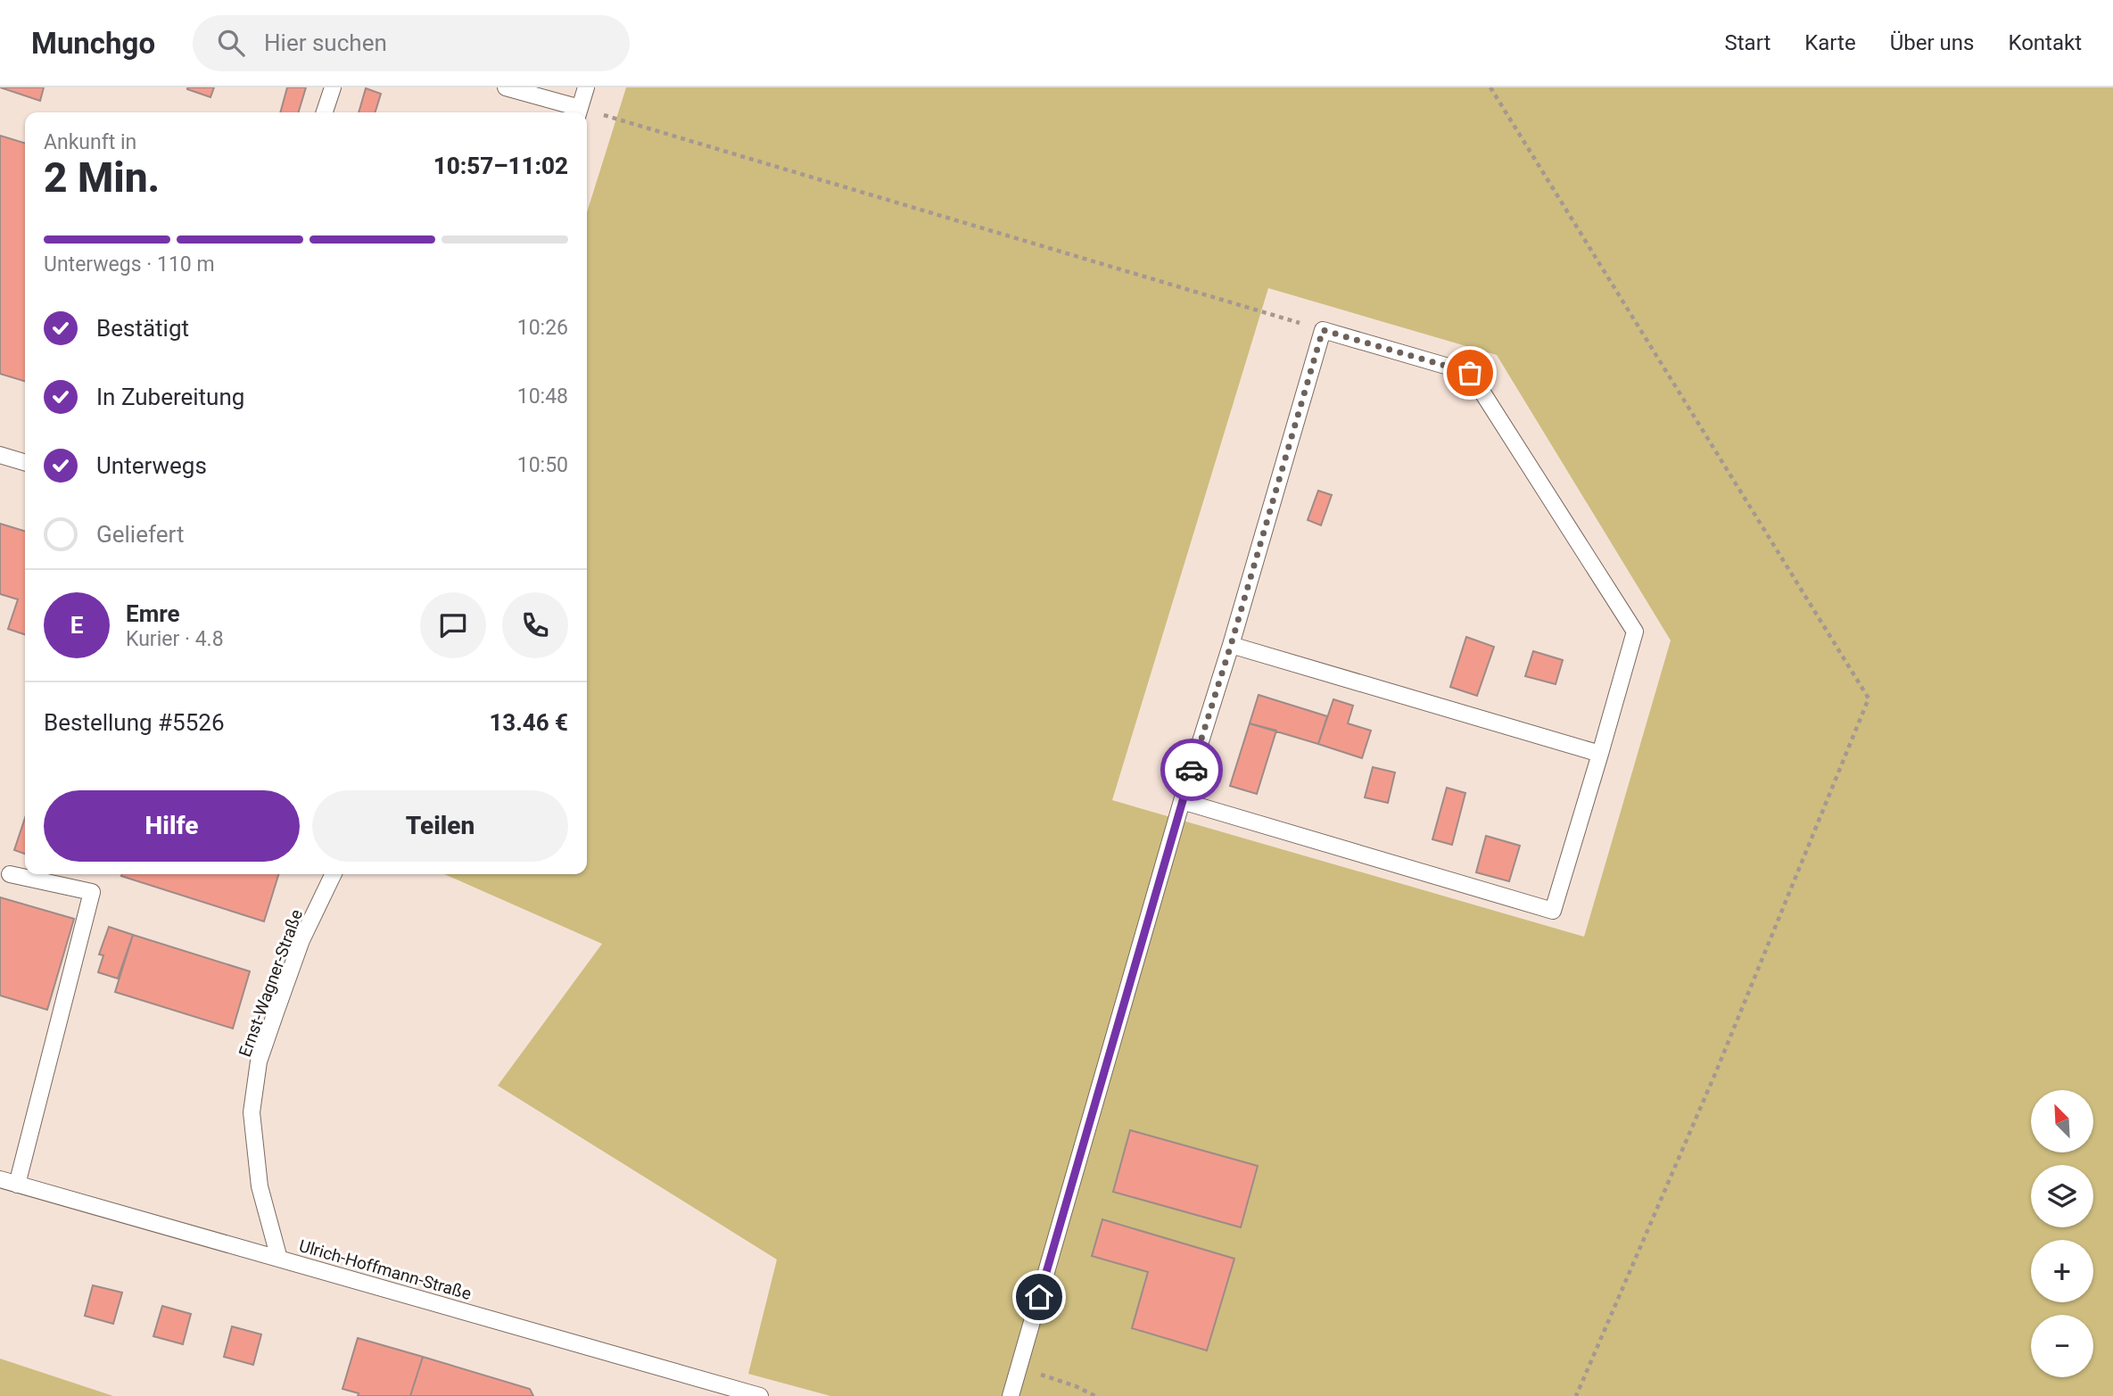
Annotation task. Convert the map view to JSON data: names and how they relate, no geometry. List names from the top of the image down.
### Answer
{
  "streets": {
    "lane": ["Ernst-Wagner-Straße", "Ulrich-Hoffmann-Straße"]
  },
  "crossings": [
    ["Ernst-Wagner-Straße", "Ulrich-Hoffmann-Straße"]
  ],
  "north": "top left",
  "page": {
    "header": "Munchgo",
    "search": "Hier suchen",
    "nav": [
      "Start",
      "Karte",
      "Über uns",
      "Kontakt"
    ],
    "heading": ["2 Min.", "Ankunft in", "10:57–11:02"],
    "panel": [
      "Emre",
      "Kurier · 4.8",
      "Bestellung #5526",
      "13.46 €"
    ],
    "bar": "Unterwegs · 110 m",
    "list": [
      ["Bestätigt", "10:26"],
      ["In Zubereitung", "10:48"],
      ["Unterwegs", "10:50"],
      "Geliefert"
    ],
    "round": "E",
    "buttons": ["Hilfe", "Teilen"],
    "map_buttons": ["+", "−"]
  }
}
